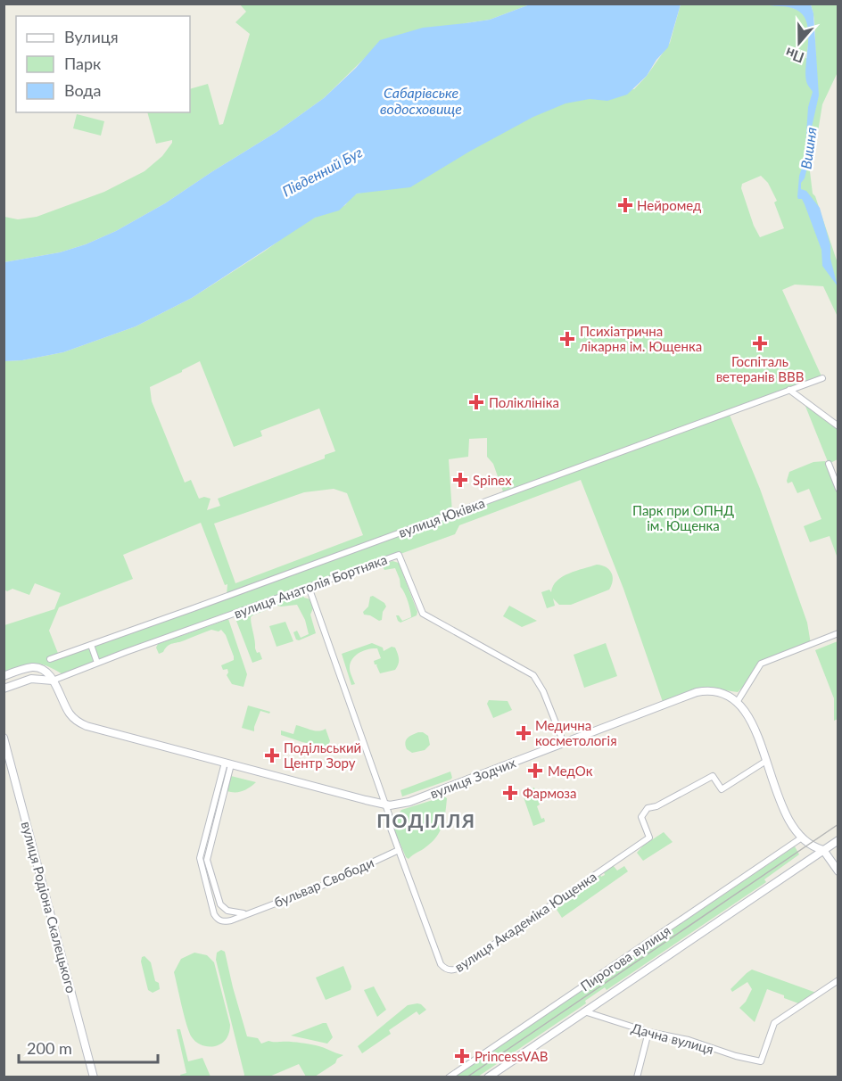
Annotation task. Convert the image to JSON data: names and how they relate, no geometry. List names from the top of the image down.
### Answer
{
  "streets": {
    "main road": ["вулиця Зодчих", "вулиця Родіона Скалецького", "Пирогова вулиця"],
    "street": [
      "вулиця Юківка",
      "вулиця Анатолія Бортняка",
      "бульвар Свободи",
      "вулиця Академіка Ющенка",
      "Дачна вулиця"
    ]
  },
  "crossings": [
    ["вулиця Анатолія Бортняка", "вулиця Зодчих"],
    ["вулиця Анатолія Бортняка", "вулиця Академіка Ющенка"],
    ["вулиця Зодчих", "бульвар Свободи"],
    ["вулиця Зодчих", "вулиця Академіка Ющенка"],
    ["бульвар Свободи", "вулиця Академіка Ющенка"],
    ["Пирогова вулиця", "Дачна вулиця"]
  ],
  "districts": ["ПОДІЛЛЯ"],
  "water": ["Сабарівське водосховище", "Вишня", "Південний Буг"],
  "parks": ["Парк при ОПНД ім. Ющенка"],
  "places": {
    "health": [
      "Нейромед",
      "Психіатрична лікарня ім. Ющенка",
      "Госпіталь ветеранів ВВВ",
      "Поліклініка",
      "Spinex",
      "Медична косметологія",
      "Подільський Центр Зору",
      "МедОк",
      "Фармоза",
      "PrincessVAB"
    ]
  },
  "legend": ["Вулиця", "Парк", "Вода"],
  "scale_bar": "200 m",
  "north": "bottom"
}
